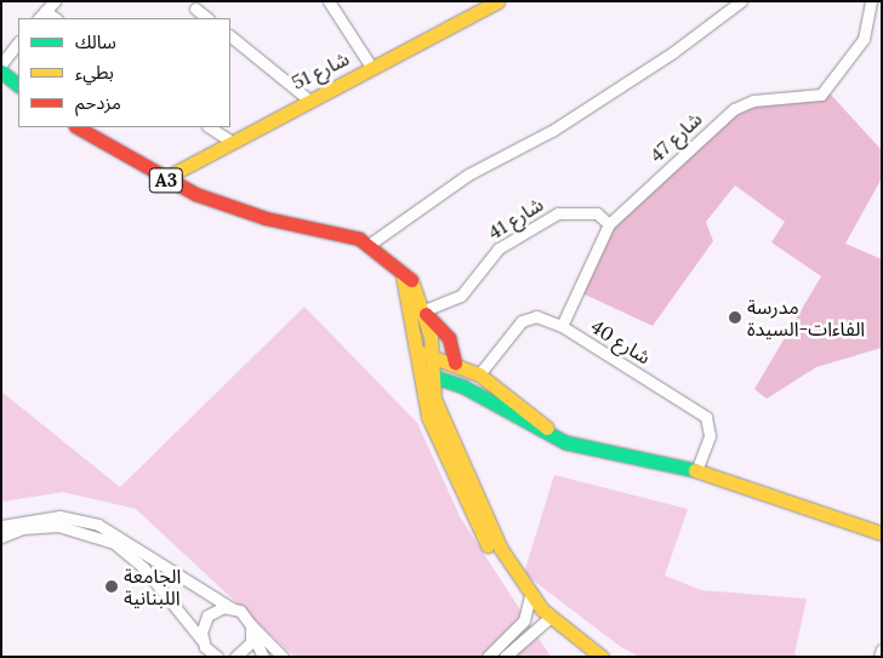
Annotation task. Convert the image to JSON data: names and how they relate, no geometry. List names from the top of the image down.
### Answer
{
  "streets": {
    "main road": ["شارع 51", "A3"],
    "street": ["شارع 47", "شارع 41", "شارع 40"]
  },
  "crossings": [
    ["شارع 51", "A3"],
    ["شارع 47", "شارع 41"],
    ["شارع 47", "شارع 40"],
    ["A3", "شارع 41"]
  ],
  "places": ["مدرسة الفاءات-السيدة", "الجامعة اللبنانية"],
  "legend": ["سالك", "بطيء", "مزدحم"]
}
